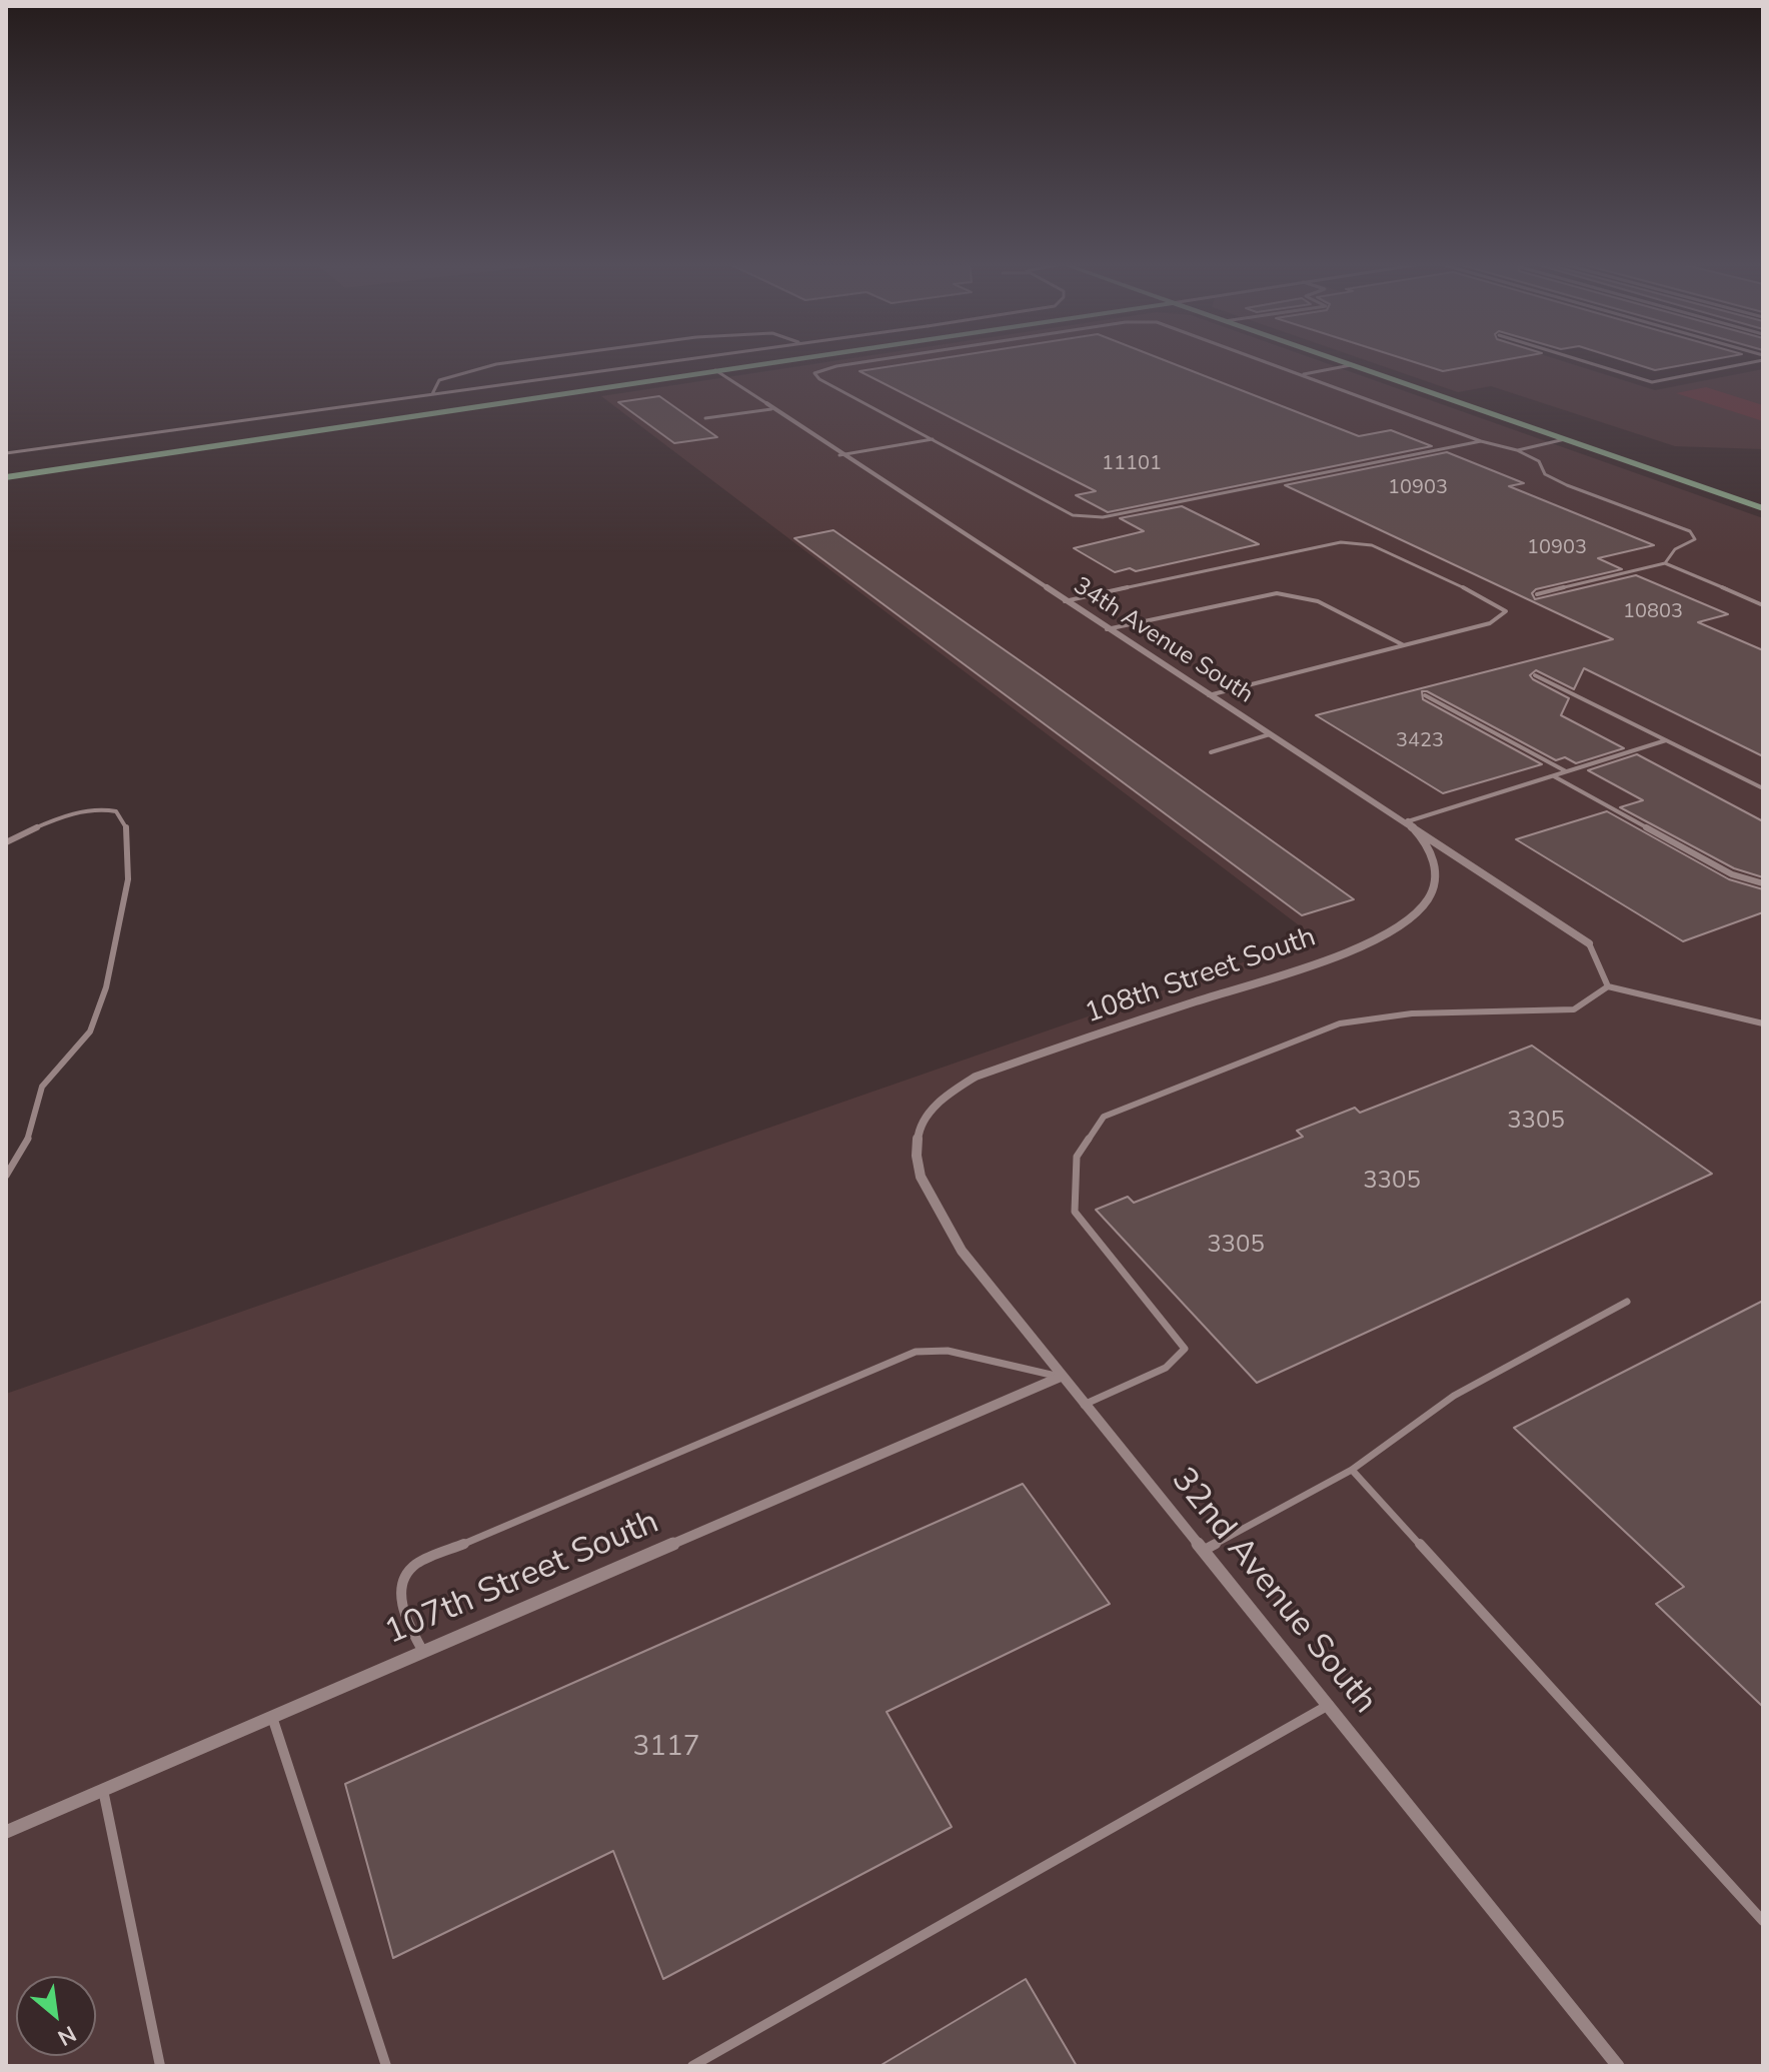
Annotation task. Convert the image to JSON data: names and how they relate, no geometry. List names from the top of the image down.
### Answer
{
  "streets": {
    "street": [
      "34th Avenue South",
      "108th Street South",
      "107th Street South",
      "32nd Avenue South"
    ]
  },
  "crossings": [
    ["34th Avenue South", "108th Street South"],
    ["108th Street South", "32nd Avenue South"],
    ["107th Street South", "32nd Avenue South"]
  ],
  "house_numbers": [
    "11101",
    "10903",
    "10903",
    "10803",
    "3423",
    "3305",
    "3305",
    "3305",
    "3117"
  ],
  "north": "bottom right"
}
